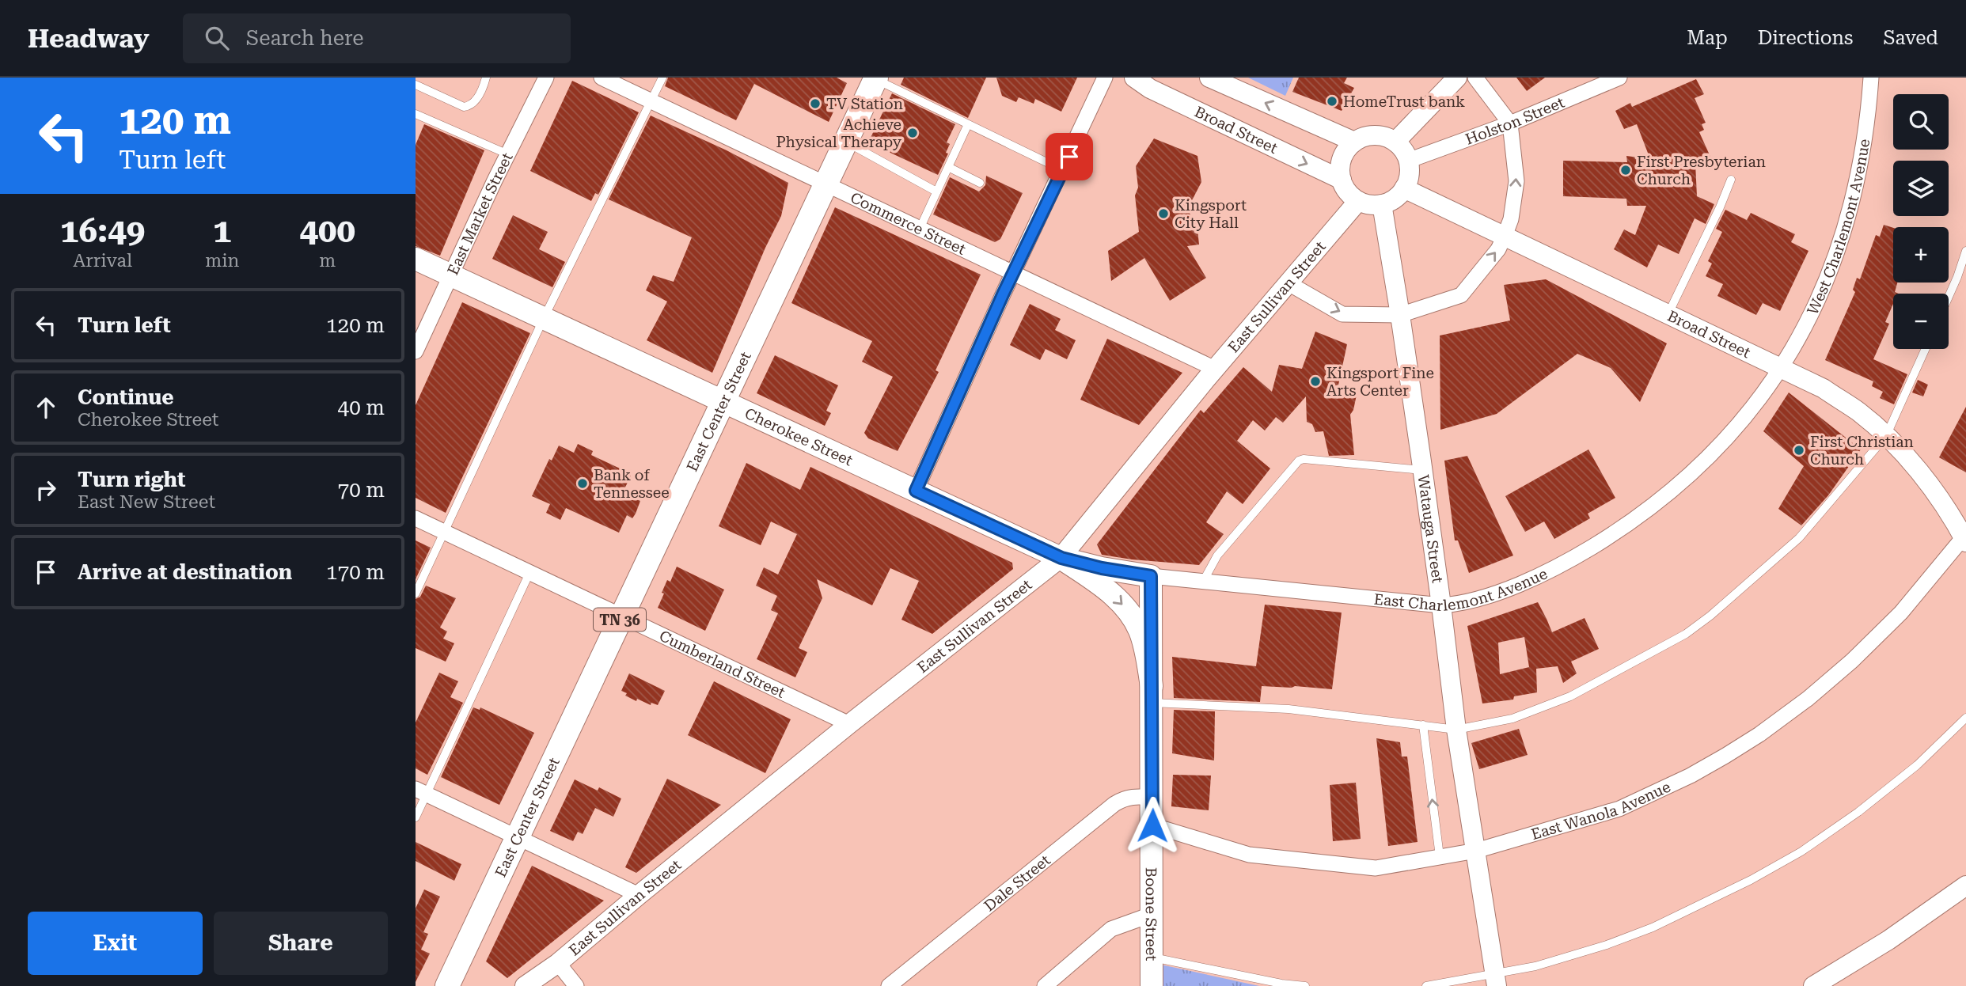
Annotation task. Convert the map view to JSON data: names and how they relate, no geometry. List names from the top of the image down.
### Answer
{
  "streets": {
    "main road": [
      "East Center Street",
      "Cherokee Street",
      "East Charlemont Avenue",
      "TN 36",
      "Boone Street"
    ],
    "street": [
      "Holston Street",
      "Broad Street",
      "East Market Street",
      "Commerce Street",
      "West Charlemont Avenue",
      "East Sullivan Street",
      "Watauga Street",
      "Cumberland Street",
      "East Wanola Avenue",
      "Dale Street"
    ]
  },
  "crossings": [
    ["Holston Street", "Broad Street"],
    ["Holston Street", "East Sullivan Street"],
    ["Holston Street", "Watauga Street"],
    ["Broad Street", "West Charlemont Avenue"],
    ["Broad Street", "East Sullivan Street"],
    ["Broad Street", "Watauga Street"],
    ["Broad Street", "East Charlemont Avenue"],
    ["Broad Street", "East Wanola Avenue"],
    ["East Market Street", "Cherokee Street"],
    ["Commerce Street", "East Sullivan Street"],
    ["Commerce Street", "East Center Street"],
    ["West Charlemont Avenue", "East Charlemont Avenue"],
    ["East Sullivan Street", "Cherokee Street"],
    ["East Sullivan Street", "Watauga Street"],
    ["East Sullivan Street", "East Charlemont Avenue"],
    ["East Sullivan Street", "Cumberland Street"],
    ["East Center Street", "Cherokee Street"],
    ["East Center Street", "Cumberland Street"],
    ["Cherokee Street", "East Charlemont Avenue"],
    ["Watauga Street", "East Charlemont Avenue"],
    ["Watauga Street", "East Wanola Avenue"],
    ["East Charlemont Avenue", "Boone Street"],
    ["East Wanola Avenue", "Boone Street"],
    ["Dale Street", "Boone Street"]
  ],
  "places": [
    "HomeTrust bank",
    "TV Station",
    "Achieve Physical Therapy",
    "First Presbyterian Church",
    "Kingsport City Hall",
    "Kingsport Fine Arts Center",
    "First Christian Church",
    "Bank of Tennessee"
  ],
  "page": {
    "header": "Headway",
    "search": "Search here",
    "nav": ["Map", "Directions", "Saved"],
    "turn": ["120 m", "Turn left"],
    "map_buttons": ["+", "−"],
    "eta": [
      "16:49",
      "Arrival",
      "1",
      "min",
      "400",
      "m"
    ],
    "list": [
      {
        "name": "Turn left",
        "value": "120 m"
      },
      {
        "name": "Continue",
        "note": "Cherokee Street",
        "value": "40 m"
      },
      {
        "name": "Turn right",
        "note": "East New Street",
        "value": "70 m"
      },
      {
        "name": "Arrive at destination",
        "value": "170 m"
      }
    ],
    "buttons": ["Exit", "Share"]
  }
}
